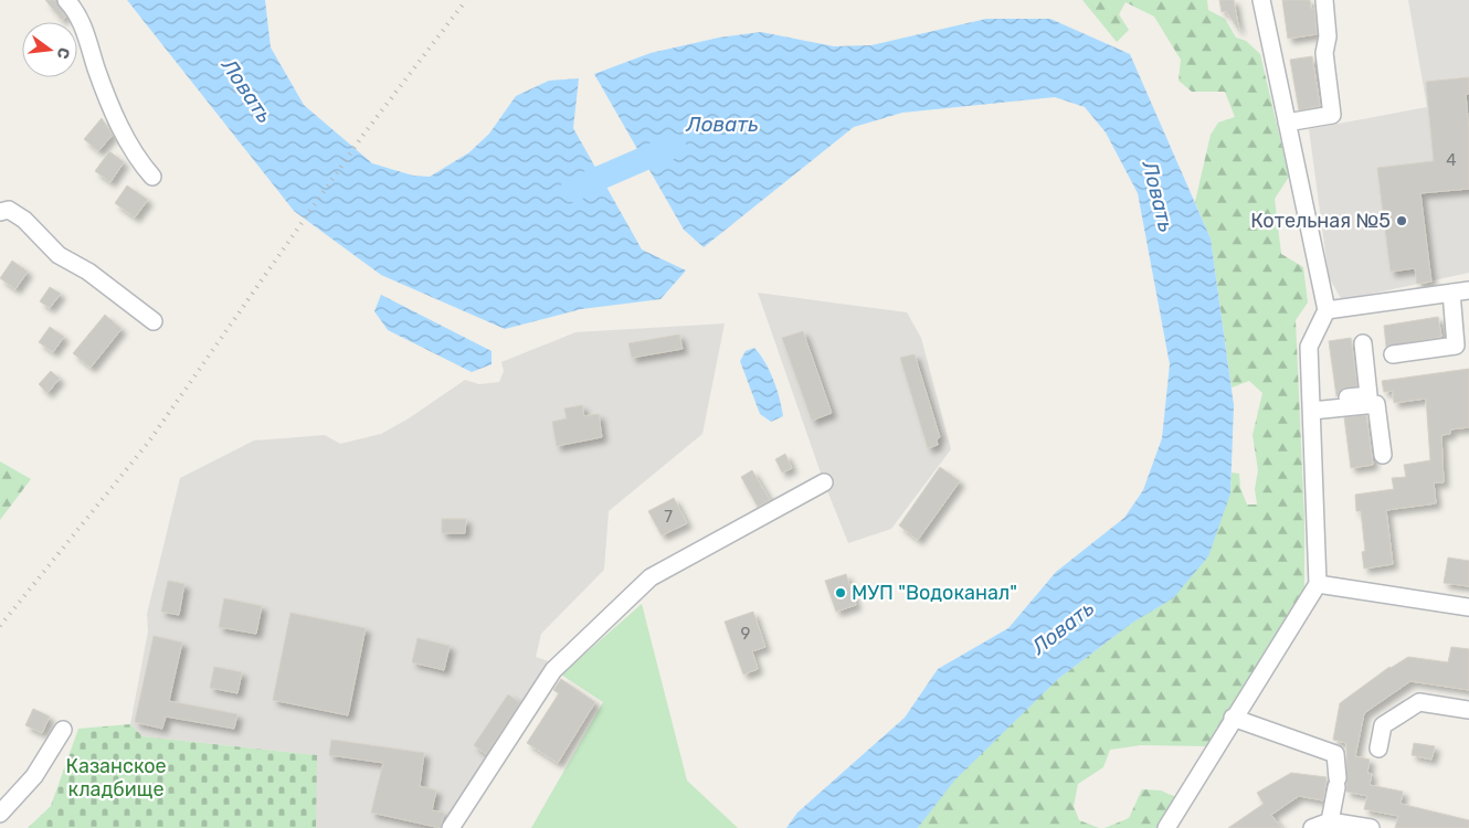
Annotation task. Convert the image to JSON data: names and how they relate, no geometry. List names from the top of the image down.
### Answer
{
  "water": ["Ловать"],
  "parks": ["Казанское кладбище"],
  "places": ["Котельная №5", "МУП \"Водоканал\""],
  "house_numbers": ["4", "7", "9"],
  "north": "right"
}
